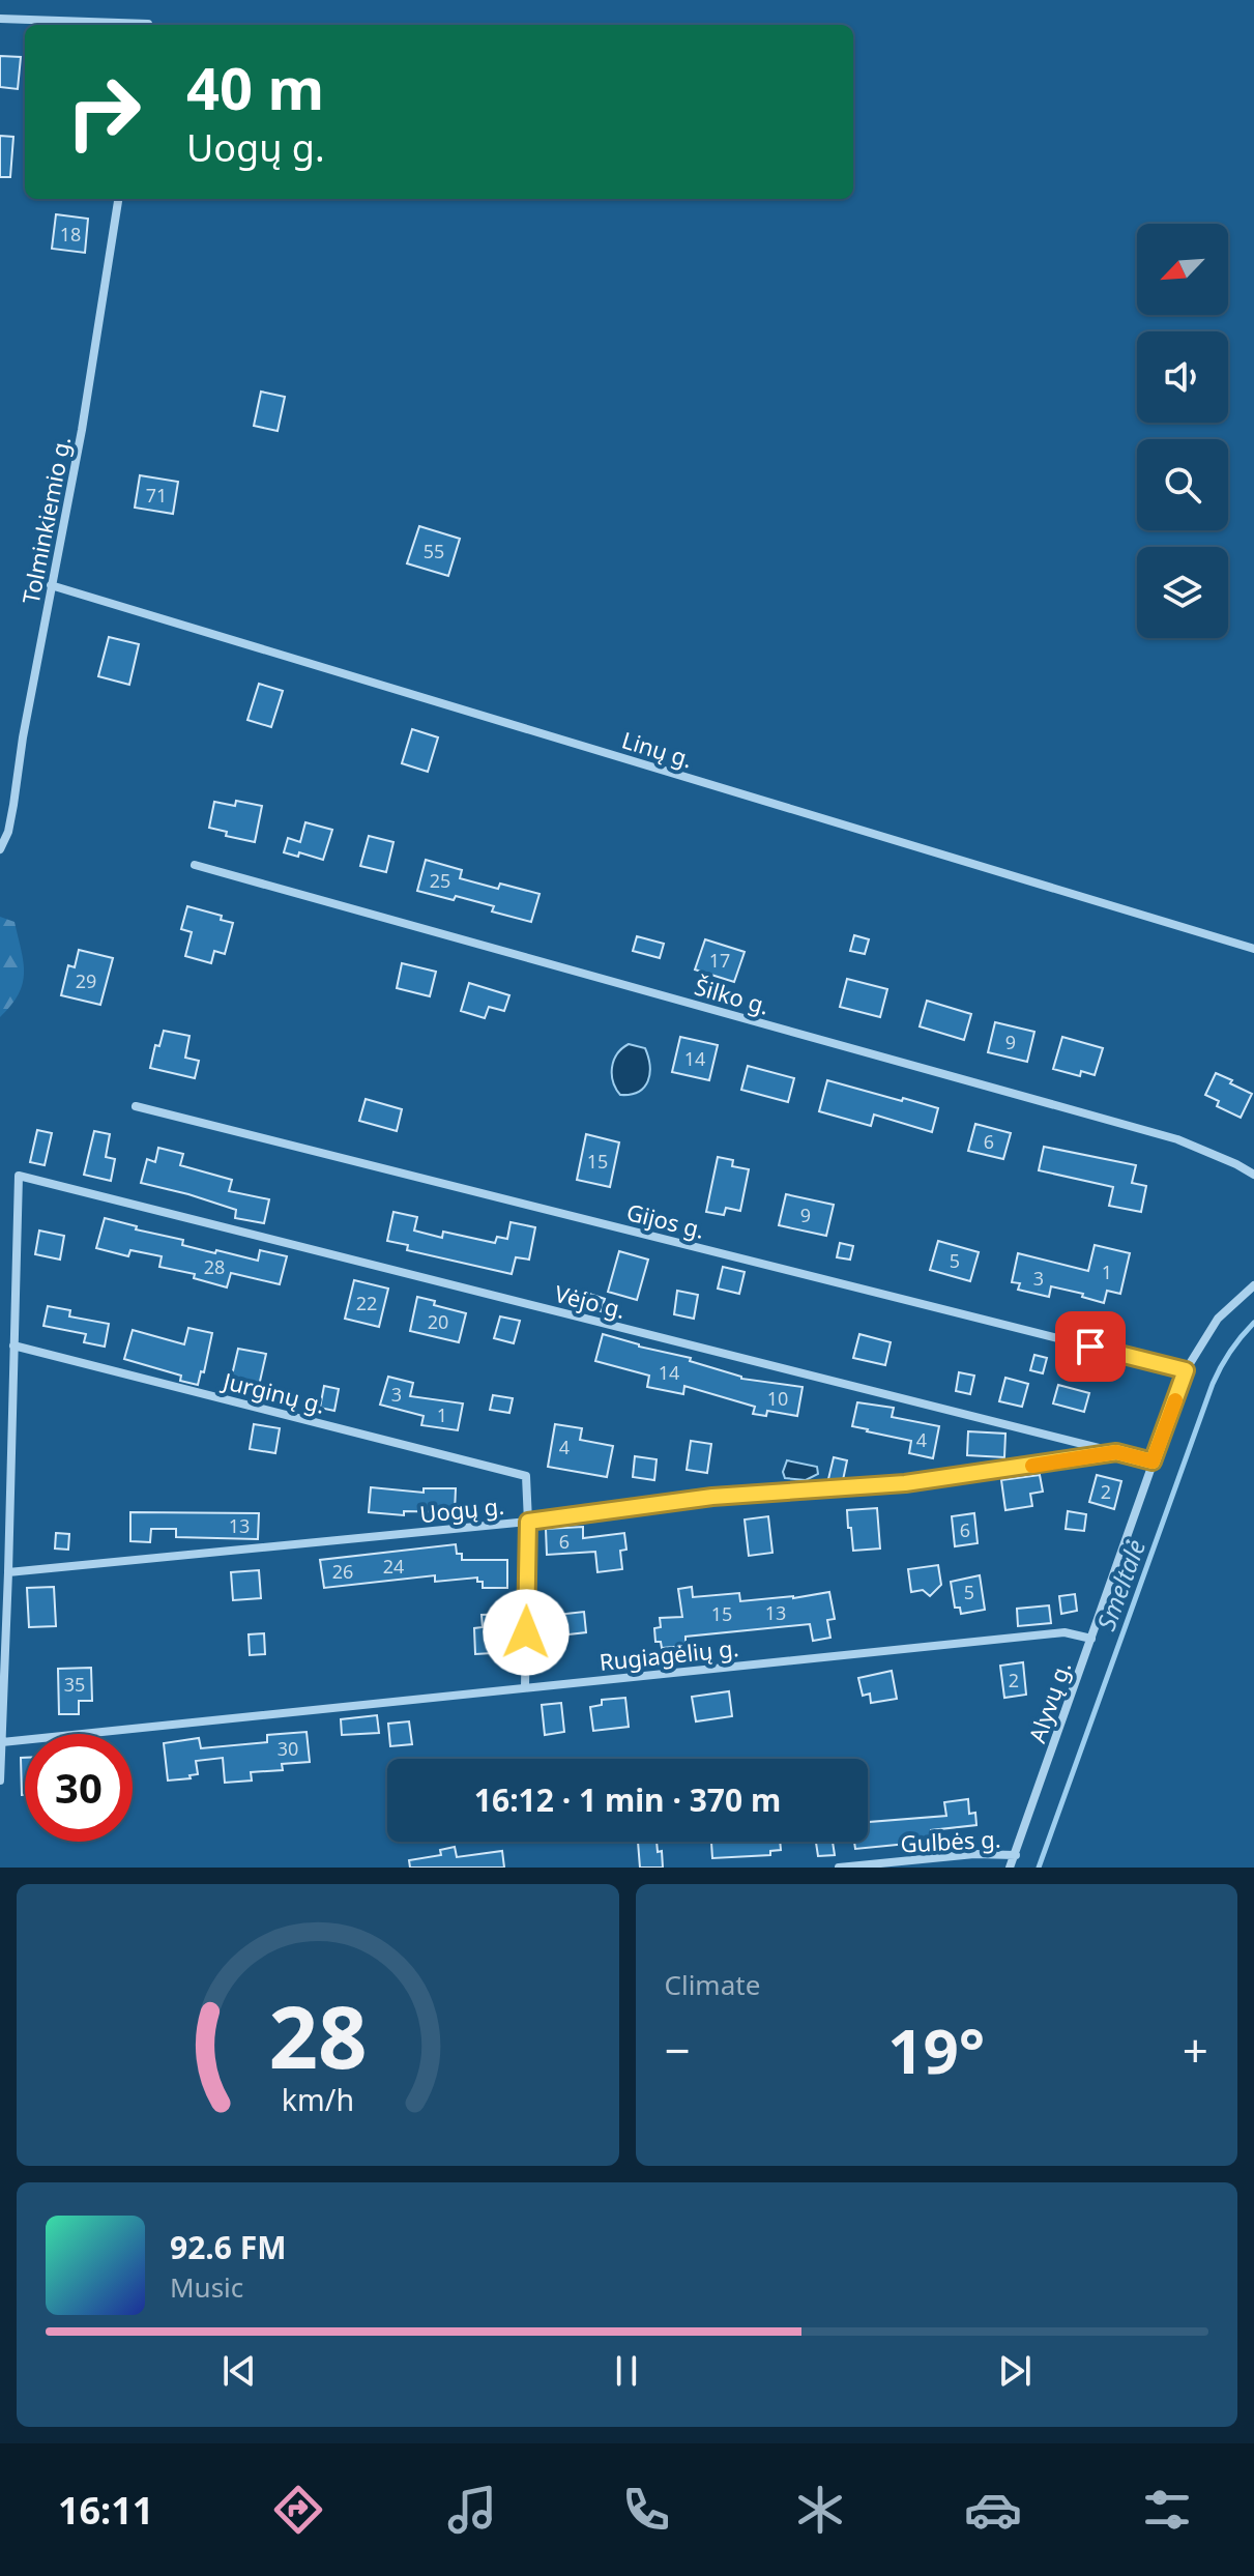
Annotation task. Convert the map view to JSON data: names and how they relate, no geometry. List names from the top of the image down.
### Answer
{
  "streets": {
    "street": [
      "Tolminkiemio g.",
      "Linų g.",
      "Šilko g.",
      "Gijos g.",
      "Vėjo g.",
      "Jurginų g.",
      "Uogų g.",
      "Rugiagėlių g.",
      "Alyvų g.",
      "Gulbės g."
    ]
  },
  "crossings": [
    ["Tolminkiemio g.", "Linų g."],
    ["Gijos g.", "Alyvų g."],
    ["Vėjo g.", "Jurginų g."],
    ["Vėjo g.", "Uogų g."],
    ["Vėjo g.", "Alyvų g."],
    ["Jurginų g.", "Uogų g."],
    ["Rugiagėlių g.", "Alyvų g."],
    ["Alyvų g.", "Gulbės g."]
  ],
  "water": ["Smeltalė"],
  "house_numbers": [
    "18",
    "71",
    "55",
    "25",
    "17",
    "29",
    "9",
    "14",
    "6",
    "15",
    "9",
    "5",
    "28",
    "1",
    "3",
    "22",
    "20",
    "14",
    "3",
    "10",
    "1",
    "4",
    "4",
    "2",
    "13",
    "6",
    "6",
    "24",
    "26",
    "5",
    "13",
    "15",
    "2",
    "35",
    "30"
  ],
  "north": "bottom left",
  "page": {
    "turn": ["40 m", "Uogų g."],
    "limit": "30",
    "trip": "16:12 · 1 min · 370 m",
    "tile": "Climate",
    "heat": ["−", "19°", "+"],
    "song": ["92.6 FM", "Music"],
    "tabs": "16:11",
    "gauge": ["28", "km/h"]
  }
}
